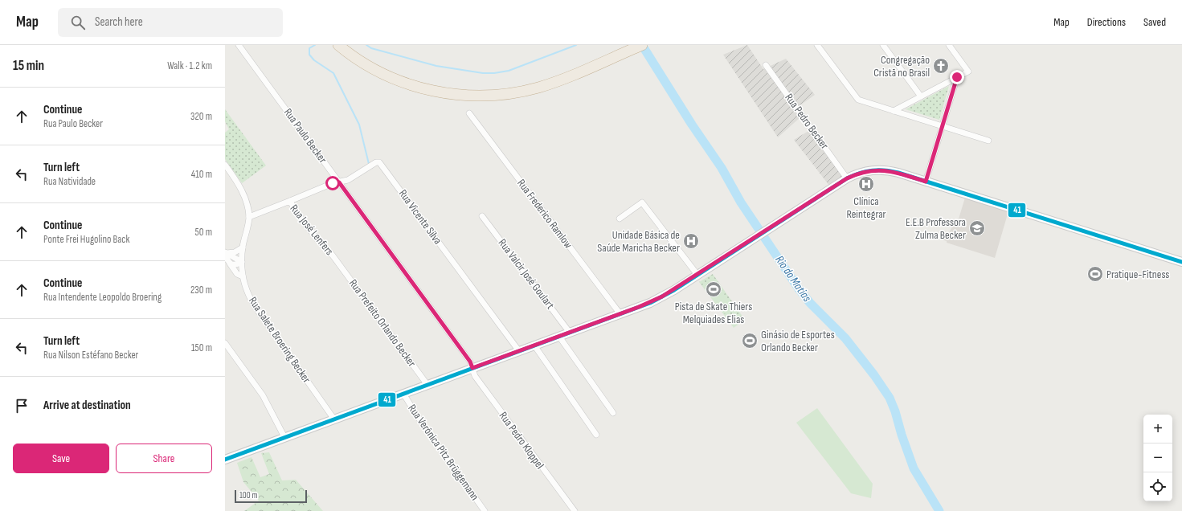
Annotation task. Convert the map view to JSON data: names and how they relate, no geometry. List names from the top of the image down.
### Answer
{
  "streets": {
    "street": [
      "Rua Pedro Becker",
      "Rua Paulo Becker",
      "Rua Frederico Ramlow",
      "Rua Vicente Silva",
      "Rua José Lenfers",
      "Rua Valcir José Goulart",
      "Rua Prefeito Orlando Becker",
      "Rua Salete Broering Becker",
      "Rua Pedro Kloppel",
      "Rua Verônica Pitz Brüggemann"
    ]
  },
  "crossings": [
    ["Rua Paulo Becker", "Rua Vicente Silva"],
    ["Rua Paulo Becker", "Rua Pedro Kloppel"],
    ["Rua Vicente Silva", "Rua José Lenfers"],
    ["Rua José Lenfers", "Rua Prefeito Orlando Becker"],
    ["Rua José Lenfers", "Rua Salete Broering Becker"]
  ],
  "water": ["Rio do Matias"],
  "places": {
    "church": ["Congregação Cristã no Brasil"],
    "hospital": ["Clínica Reintegrar", "Unidade Básica de Saúde Maricha Becker"],
    "school or university": ["E.E.B Professora Zulma Becker"],
    "sports": ["Pratique-Fitness", "Pista de Skate Thiers Melquiades Elias", "Ginásio de Esportes Orlando Becker"]
  },
  "lines": ["transit line 41"],
  "scale_bar": "100 m",
  "page": {
    "header": "Map",
    "search": "Search here",
    "nav": ["Map", "Directions", "Saved"],
    "heading": ["15 min", "Walk · 1.2 km"],
    "list": [
      ["Continue", "Rua Paulo Becker", "320 m"],
      ["Turn left", "Rua Natividade", "410 m"],
      ["Continue", "Ponte Frei Hugolino Back", "50 m"],
      ["Continue", "Rua Intendente Leopoldo Broering", "230 m"],
      ["Turn left", "Rua Nilson Estéfano Becker", "150 m"],
      "Arrive at destination"
    ],
    "map_buttons": ["+", "−"],
    "buttons": ["Save", "Share"],
    "scale": "100 m"
  }
}
